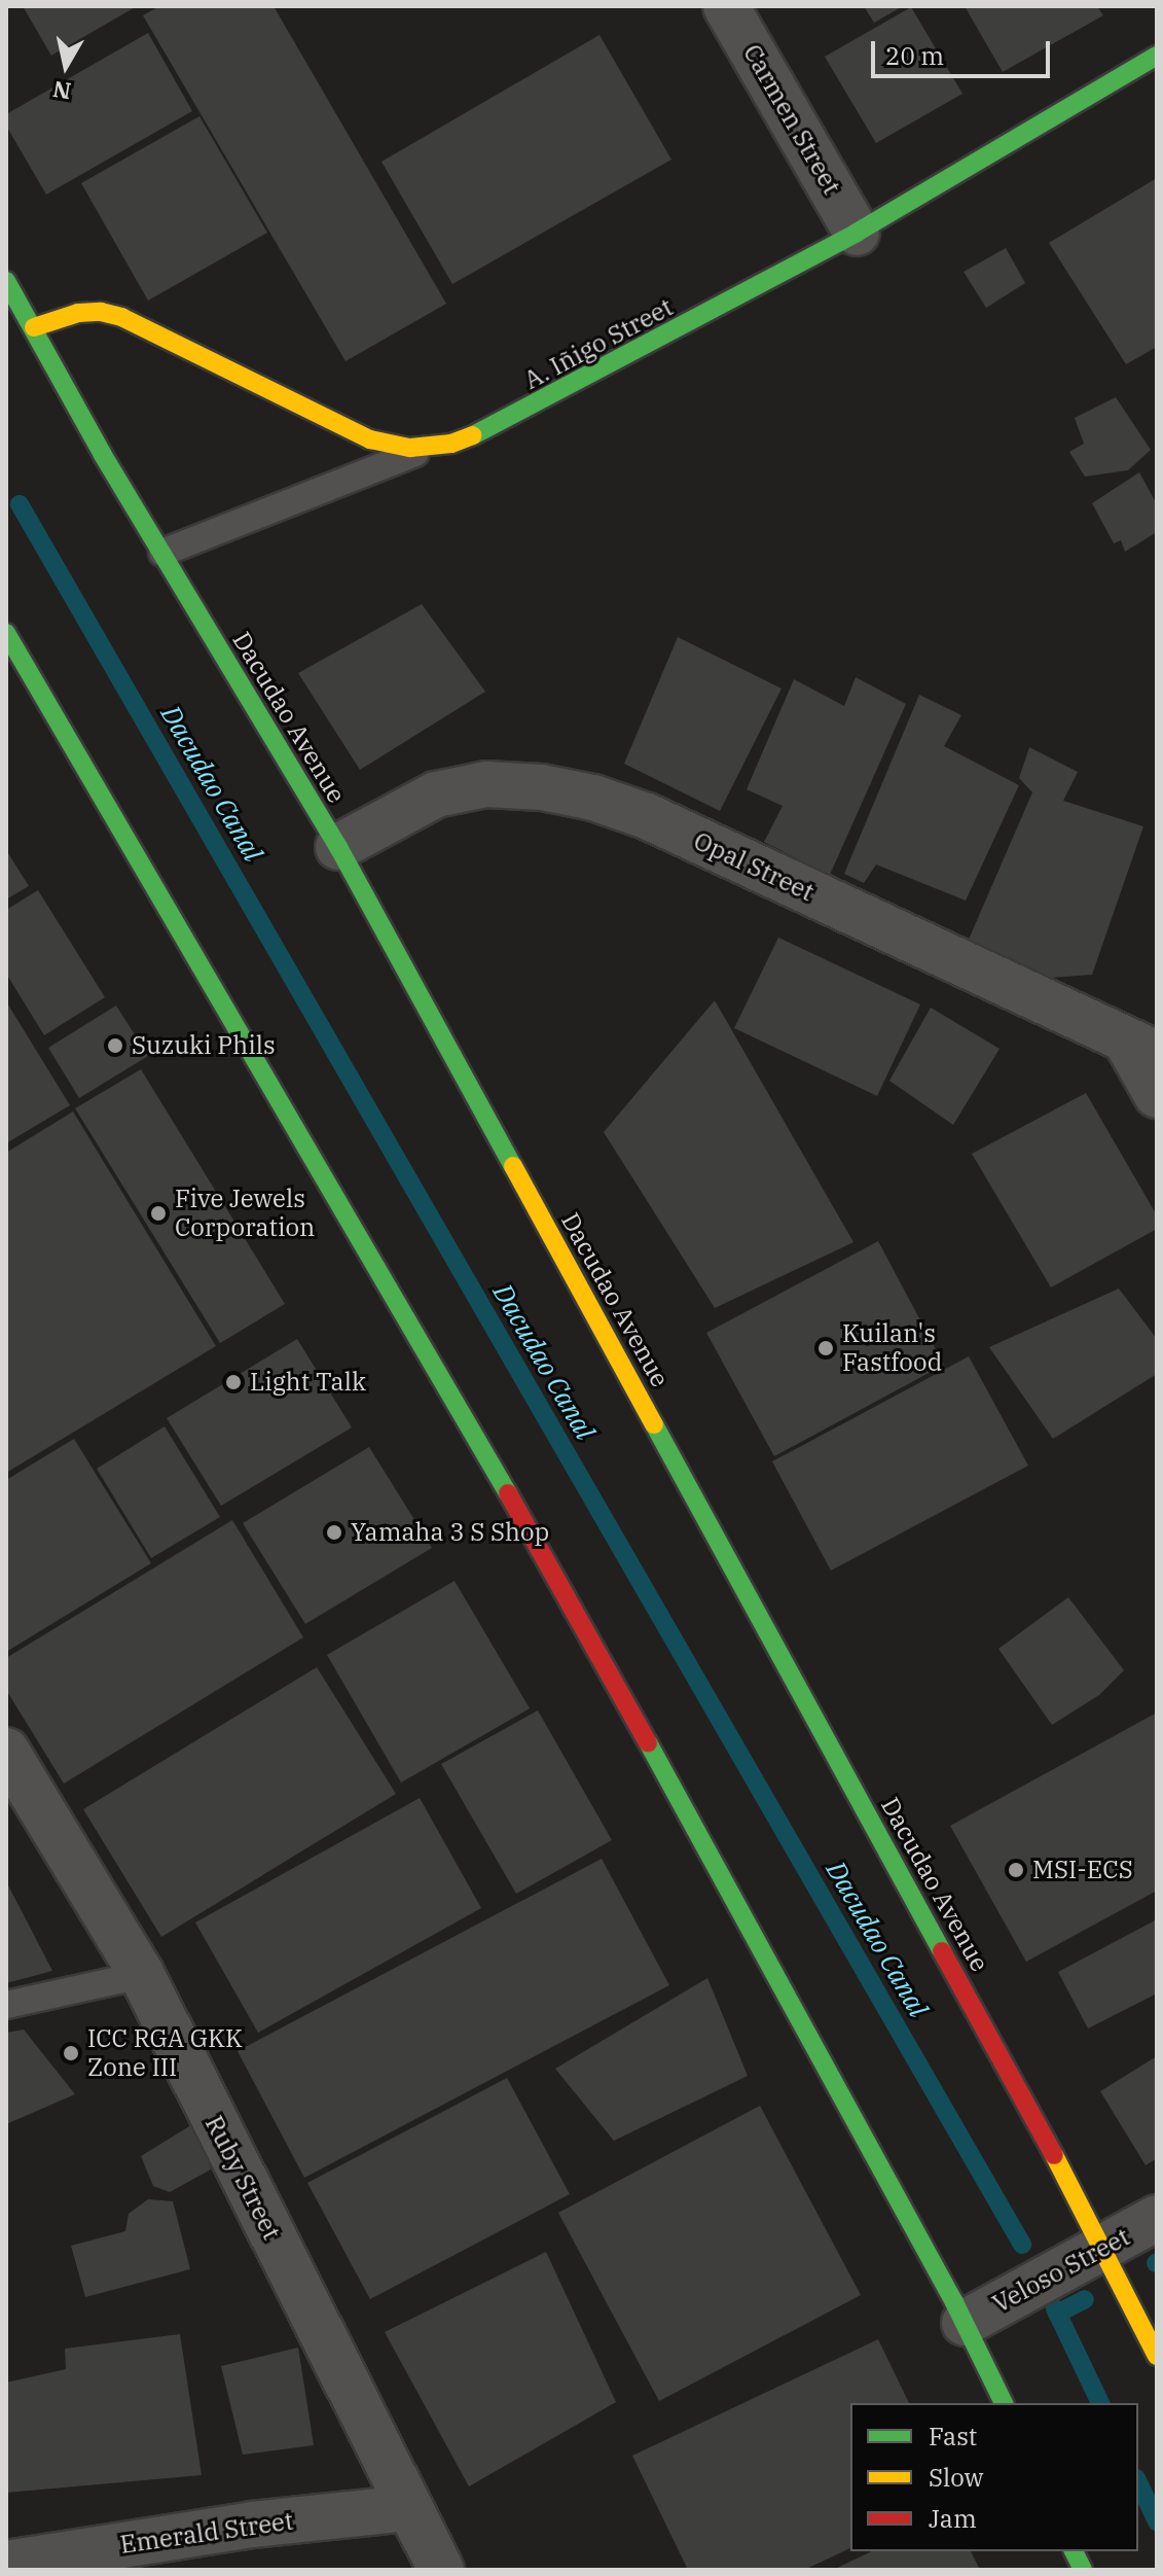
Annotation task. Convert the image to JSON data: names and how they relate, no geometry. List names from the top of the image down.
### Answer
{
  "streets": {
    "main road": ["A. Iñigo Street", "Dacudao Avenue"],
    "street": [
      "Carmen Street",
      "Opal Street",
      "Ruby Street",
      "Veloso Street",
      "Emerald Street"
    ]
  },
  "crossings": [
    ["Carmen Street", "A. Iñigo Street"],
    ["A. Iñigo Street", "Dacudao Avenue"],
    ["Dacudao Avenue", "Opal Street"],
    ["Dacudao Avenue", "Veloso Street"],
    ["Ruby Street", "Emerald Street"]
  ],
  "water": ["Dacudao Canal"],
  "places": [
    "Suzuki Phils",
    "Five Jewels Corporation",
    "Kuilan's Fastfood",
    "Light Talk",
    "Yamaha 3 S Shop",
    "MSI-ECS",
    "ICC RGA GKK Zone III"
  ],
  "legend": ["Fast", "Slow", "Jam"],
  "scale_bar": "20 m",
  "north": "bottom"
}
